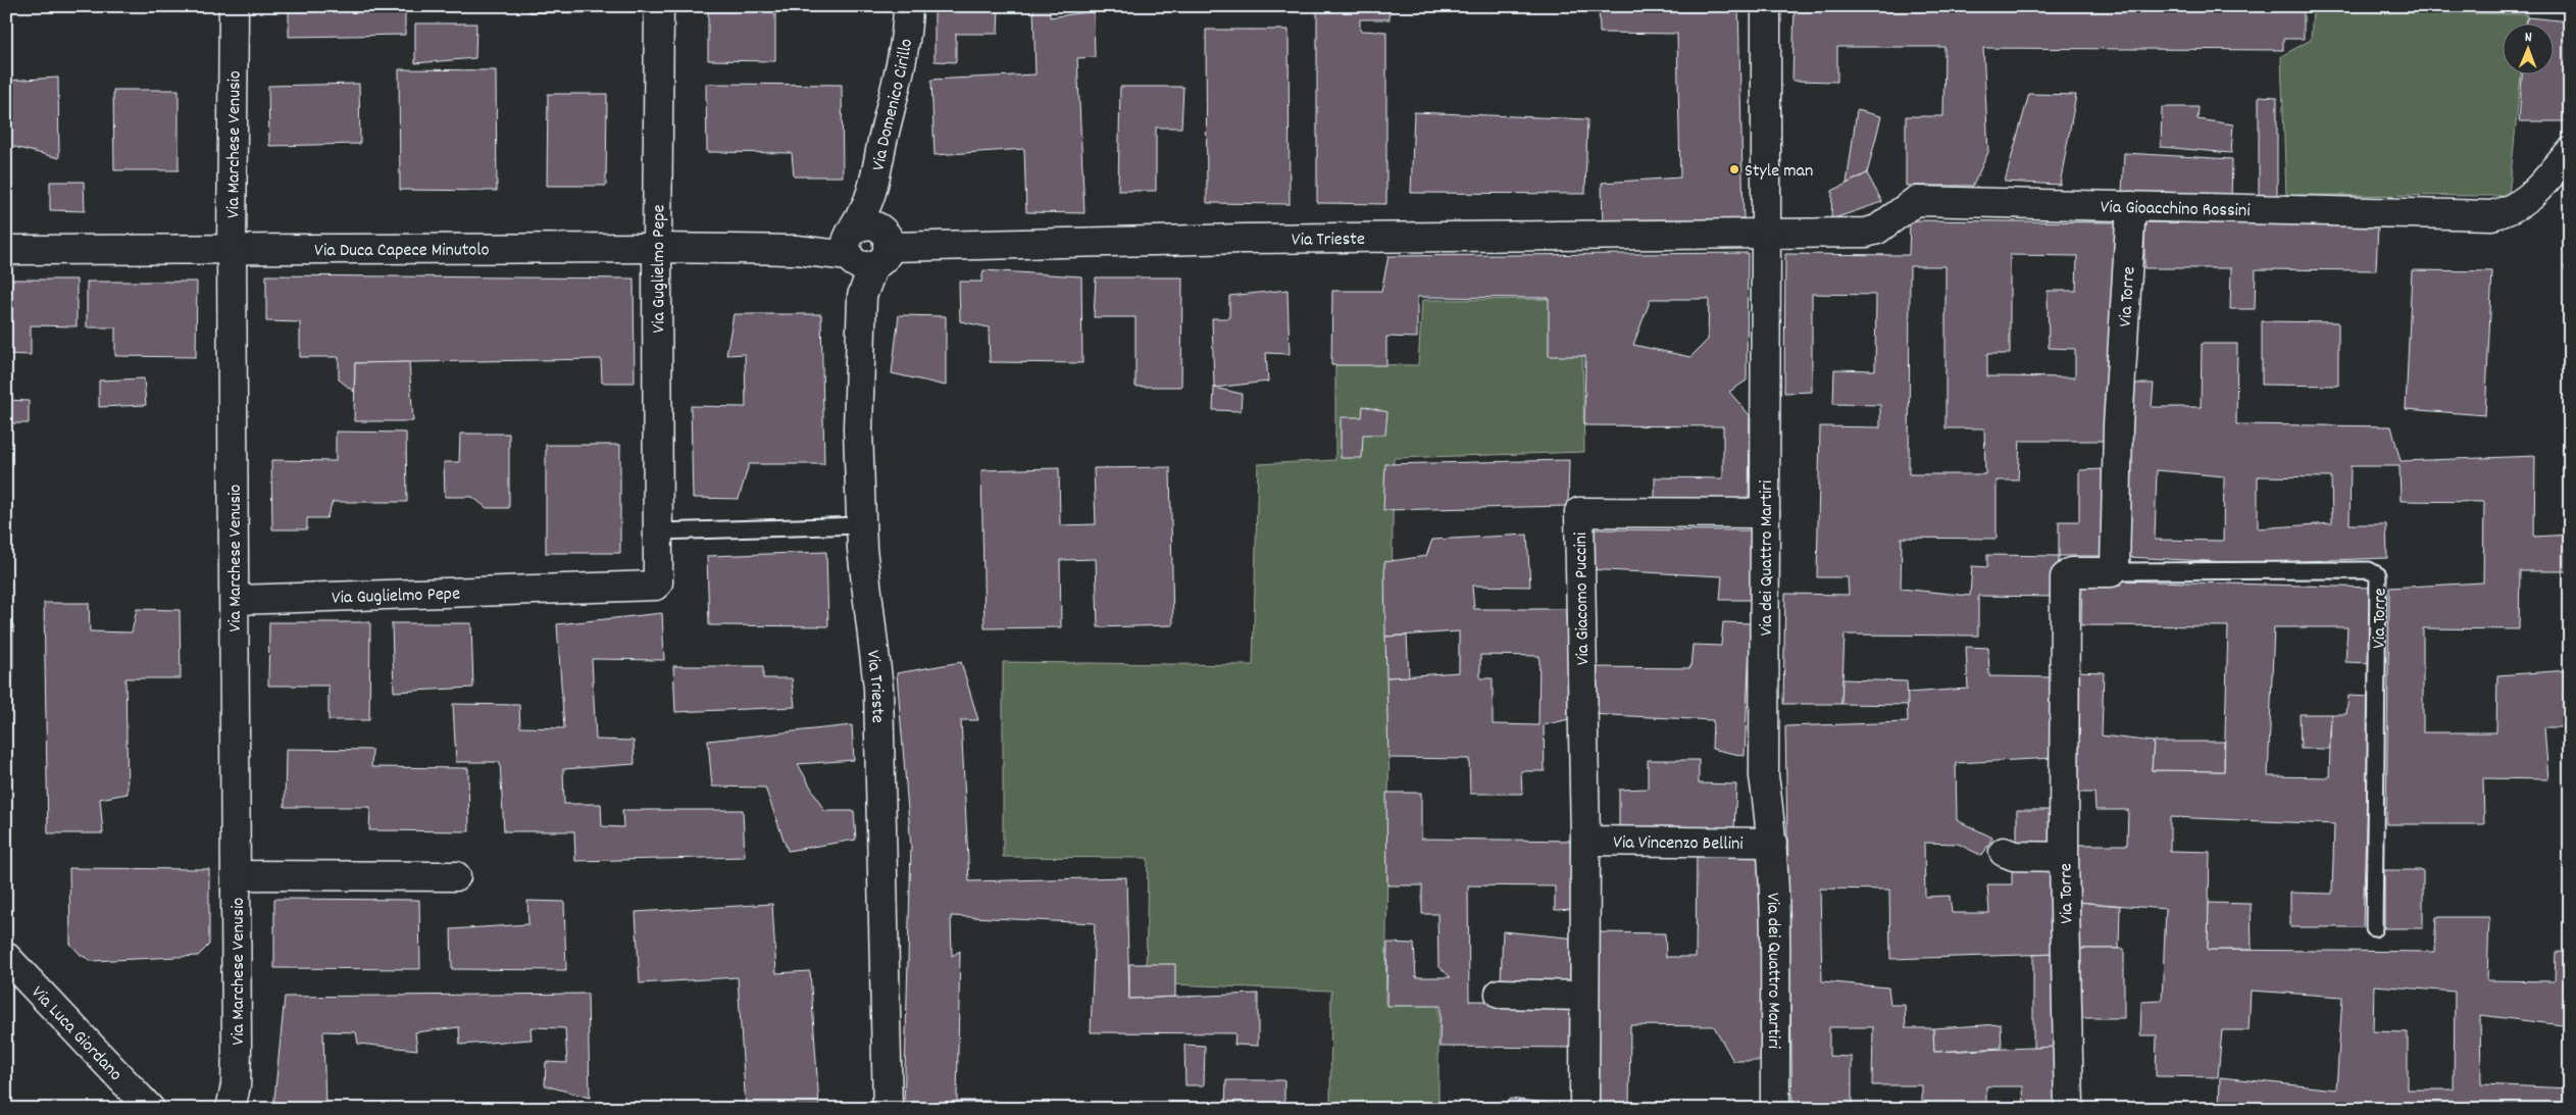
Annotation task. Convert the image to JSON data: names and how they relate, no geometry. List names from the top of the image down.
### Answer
{
  "streets": {
    "street": [
      "Via Domenico Cirillo",
      "Via Marchese Venusio",
      "Via Gioacchino Rossini",
      "Via Trieste",
      "Via Duca Capece Minutolo",
      "Via Guglielmo Pepe",
      "Via Torre",
      "Via dei Quattro Martiri",
      "Via Giacomo Puccini",
      "Via Vincenzo Bellini",
      "Via Luca Giordano"
    ]
  },
  "crossings": [
    ["Via Domenico Cirillo", "Via Trieste"],
    ["Via Domenico Cirillo", "Via Duca Capece Minutolo"],
    ["Via Marchese Venusio", "Via Duca Capece Minutolo"],
    ["Via Marchese Venusio", "Via Guglielmo Pepe"],
    ["Via Gioacchino Rossini", "Via Trieste"],
    ["Via Gioacchino Rossini", "Via Torre"],
    ["Via Gioacchino Rossini", "Via dei Quattro Martiri"],
    ["Via Trieste", "Via Duca Capece Minutolo"],
    ["Via Trieste", "Via dei Quattro Martiri"],
    ["Via Duca Capece Minutolo", "Via Guglielmo Pepe"],
    ["Via dei Quattro Martiri", "Via Giacomo Puccini"],
    ["Via dei Quattro Martiri", "Via Vincenzo Bellini"],
    ["Via Giacomo Puccini", "Via Vincenzo Bellini"]
  ],
  "places": ["Style man"],
  "north": "top"
}
